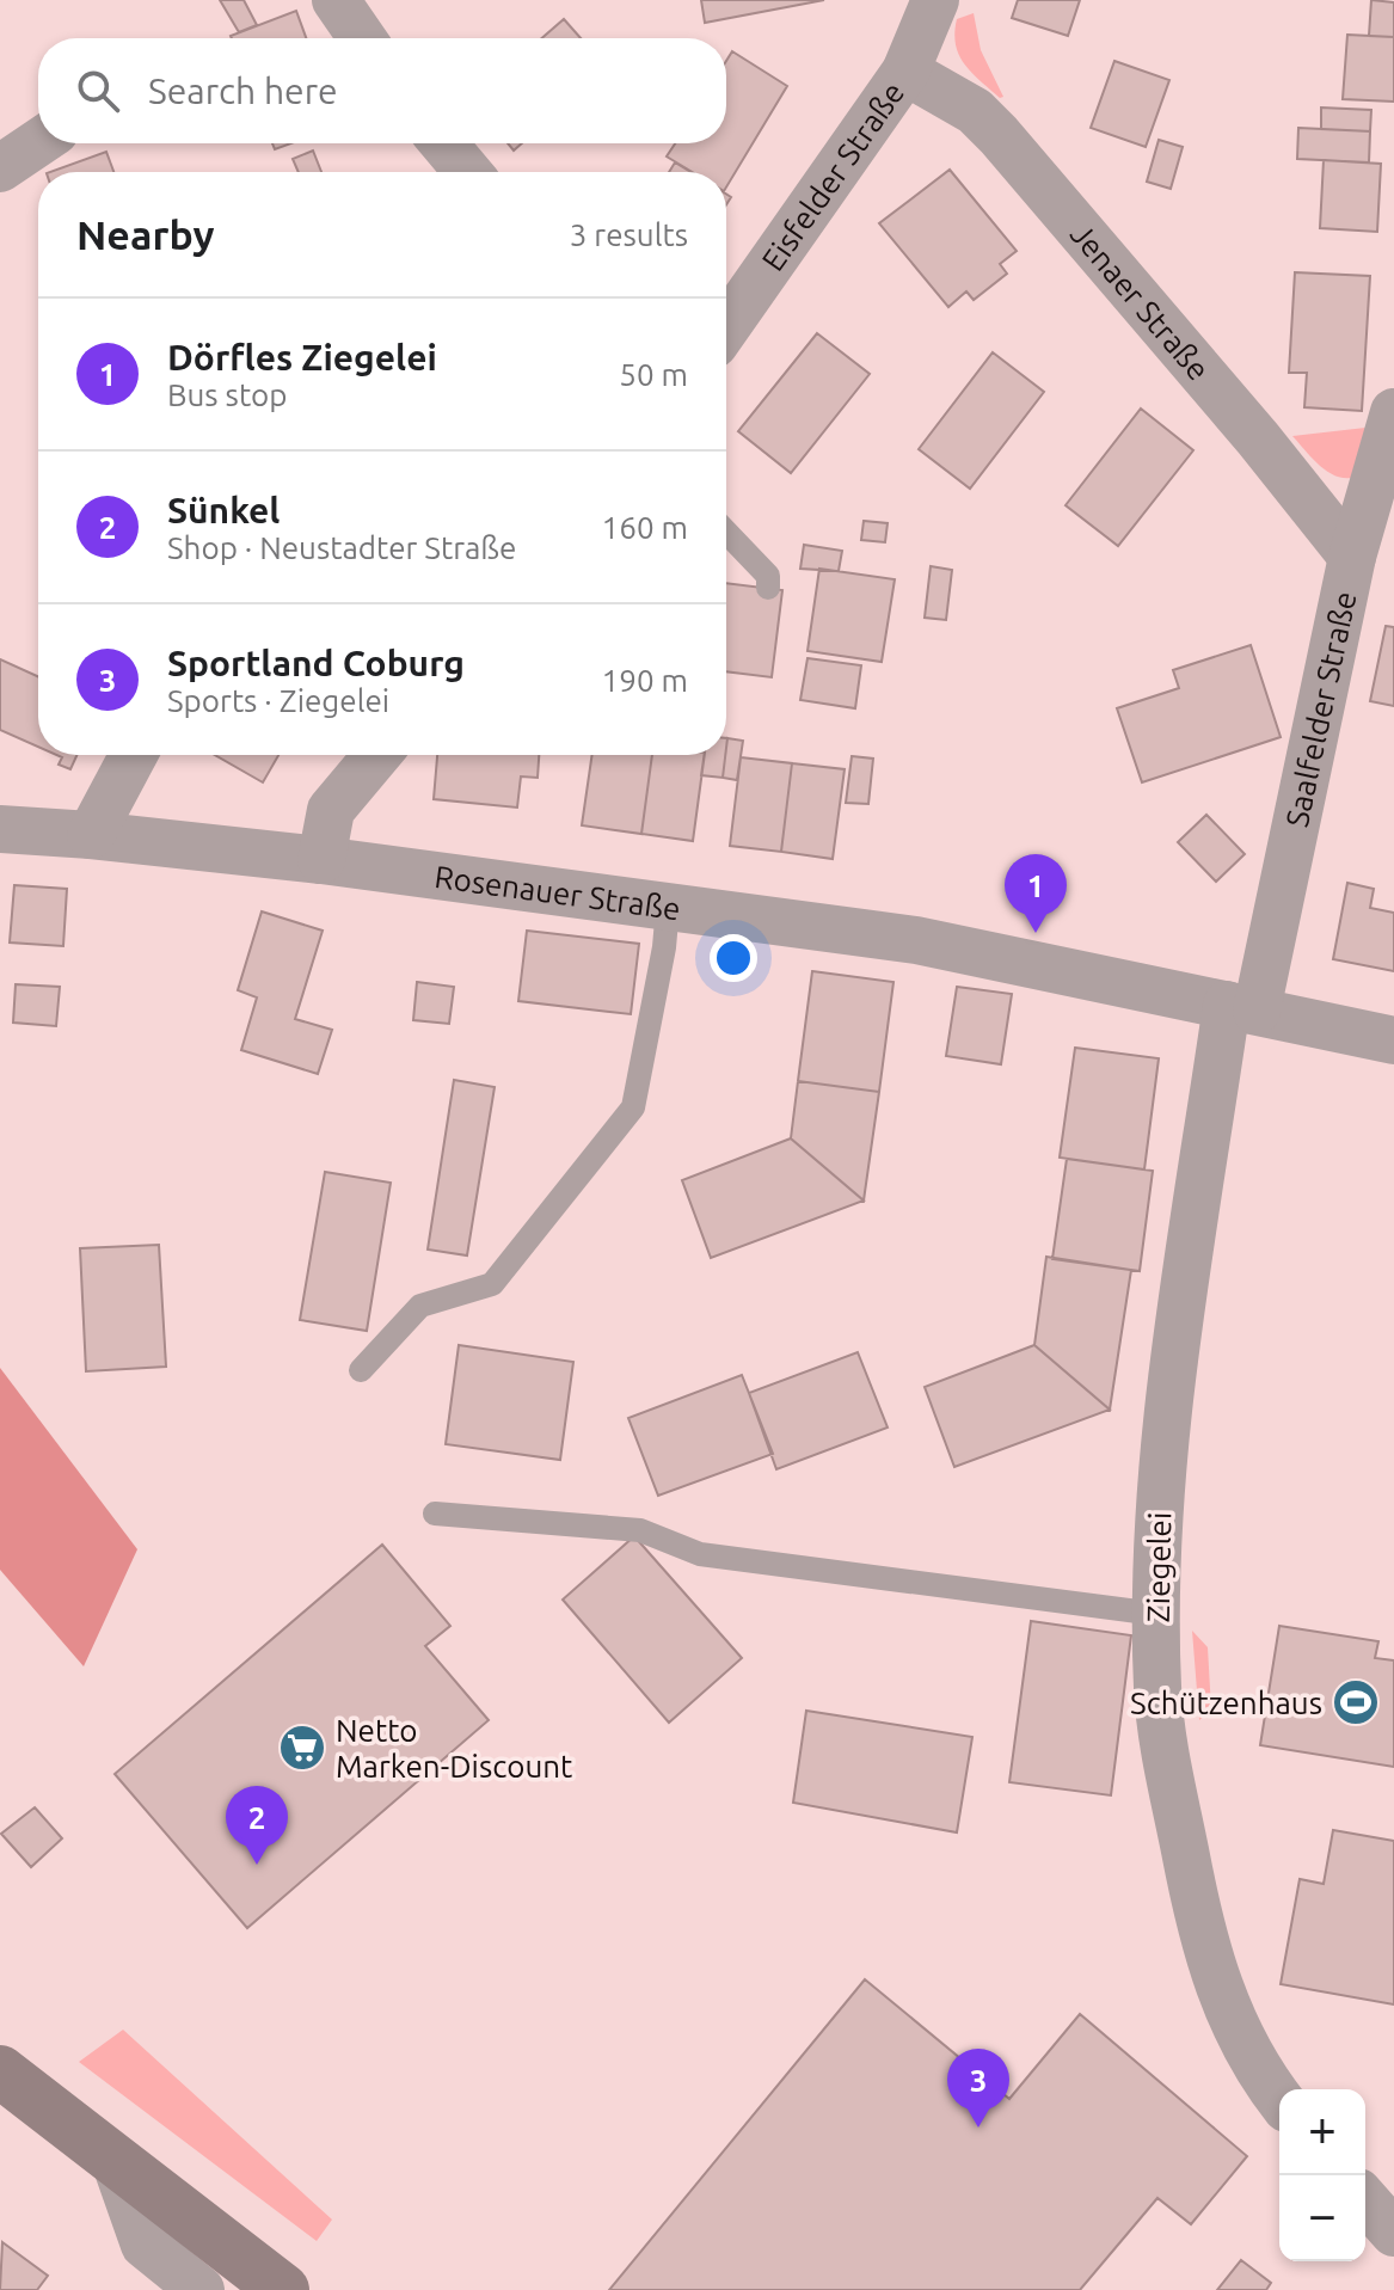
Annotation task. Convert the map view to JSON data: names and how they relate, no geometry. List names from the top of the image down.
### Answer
{
  "streets": {
    "street": [
      "Eisfelder Straße",
      "Jenaer Straße",
      "Saalfelder Straße",
      "Rosenauer Straße",
      "Ziegelei"
    ]
  },
  "crossings": [
    ["Eisfelder Straße", "Jenaer Straße"],
    ["Jenaer Straße", "Saalfelder Straße"],
    ["Saalfelder Straße", "Rosenauer Straße"],
    ["Saalfelder Straße", "Ziegelei"],
    ["Rosenauer Straße", "Ziegelei"]
  ],
  "places": {
    "sports": ["Schützenhaus"],
    "supermarket": ["Netto Marken-Discount"]
  },
  "page": {
    "search": "Search here",
    "heading": ["Nearby", "3 results"],
    "list": [
      {
        "mark": "1",
        "name": "Dörfles Ziegelei",
        "note": "Bus stop",
        "value": "50 m"
      },
      {
        "mark": "2",
        "name": "Sünkel",
        "note": "Shop · Neustadter Straße",
        "value": "160 m"
      },
      {
        "mark": "3",
        "name": "Sportland Coburg",
        "note": "Sports · Ziegelei",
        "value": "190 m"
      }
    ],
    "pins": ["1", "2", "3"],
    "map_buttons": ["+", "−"]
  }
}
